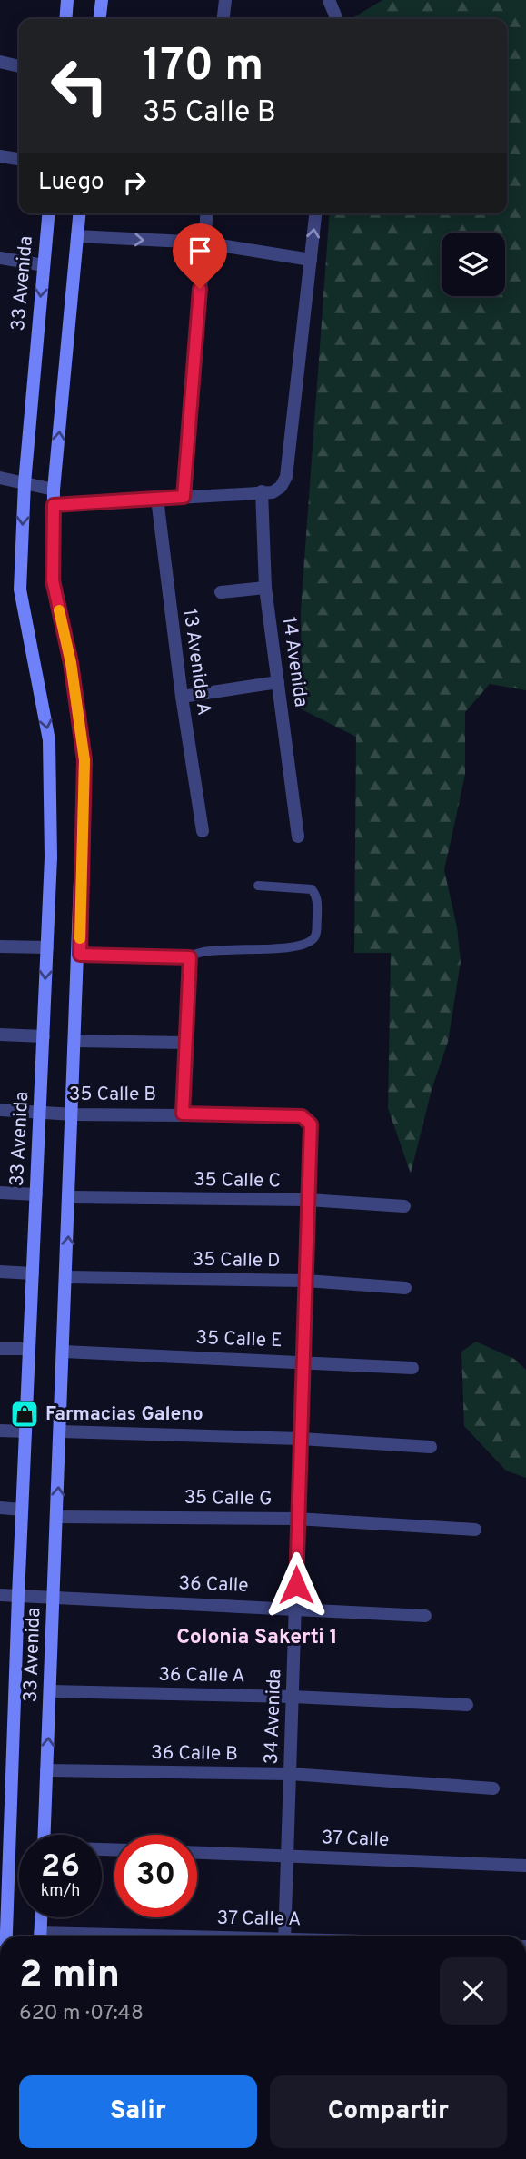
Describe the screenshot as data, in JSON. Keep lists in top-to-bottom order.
{
  "streets": {
    "street": [
      "33 Avenida",
      "13 Avenida A",
      "14 Avenida",
      "35 Calle B",
      "35 Calle C",
      "35 Calle D",
      "35 Calle E",
      "35 Calle G",
      "36 Calle",
      "36 Calle A",
      "34 Avenida",
      "36 Calle B",
      "37 Calle"
    ]
  },
  "crossings": [
    ["33 Avenida", "35 Calle B"],
    ["33 Avenida", "35 Calle C"],
    ["33 Avenida", "35 Calle D"],
    ["33 Avenida", "35 Calle E"],
    ["33 Avenida", "35 Calle G"],
    ["33 Avenida", "36 Calle"],
    ["33 Avenida", "36 Calle A"],
    ["33 Avenida", "36 Calle B"],
    ["35 Calle B", "34 Avenida"],
    ["35 Calle C", "34 Avenida"],
    ["35 Calle D", "34 Avenida"],
    ["35 Calle E", "34 Avenida"],
    ["35 Calle G", "34 Avenida"],
    ["36 Calle", "34 Avenida"],
    ["36 Calle A", "34 Avenida"],
    ["34 Avenida", "36 Calle B"],
    ["34 Avenida", "37 Calle"]
  ],
  "districts": ["Colonia Sakerti 1"],
  "places": {
    "shop": ["Farmacias Galeno"]
  },
  "page": {
    "turn": ["170 m", "35 Calle B"],
    "then": "Luego",
    "speed": "26 km/h",
    "limit": "30",
    "heading": ["2 min", "620 m · 07:48"],
    "buttons": ["Salir", "Compartir"]
  }
}
